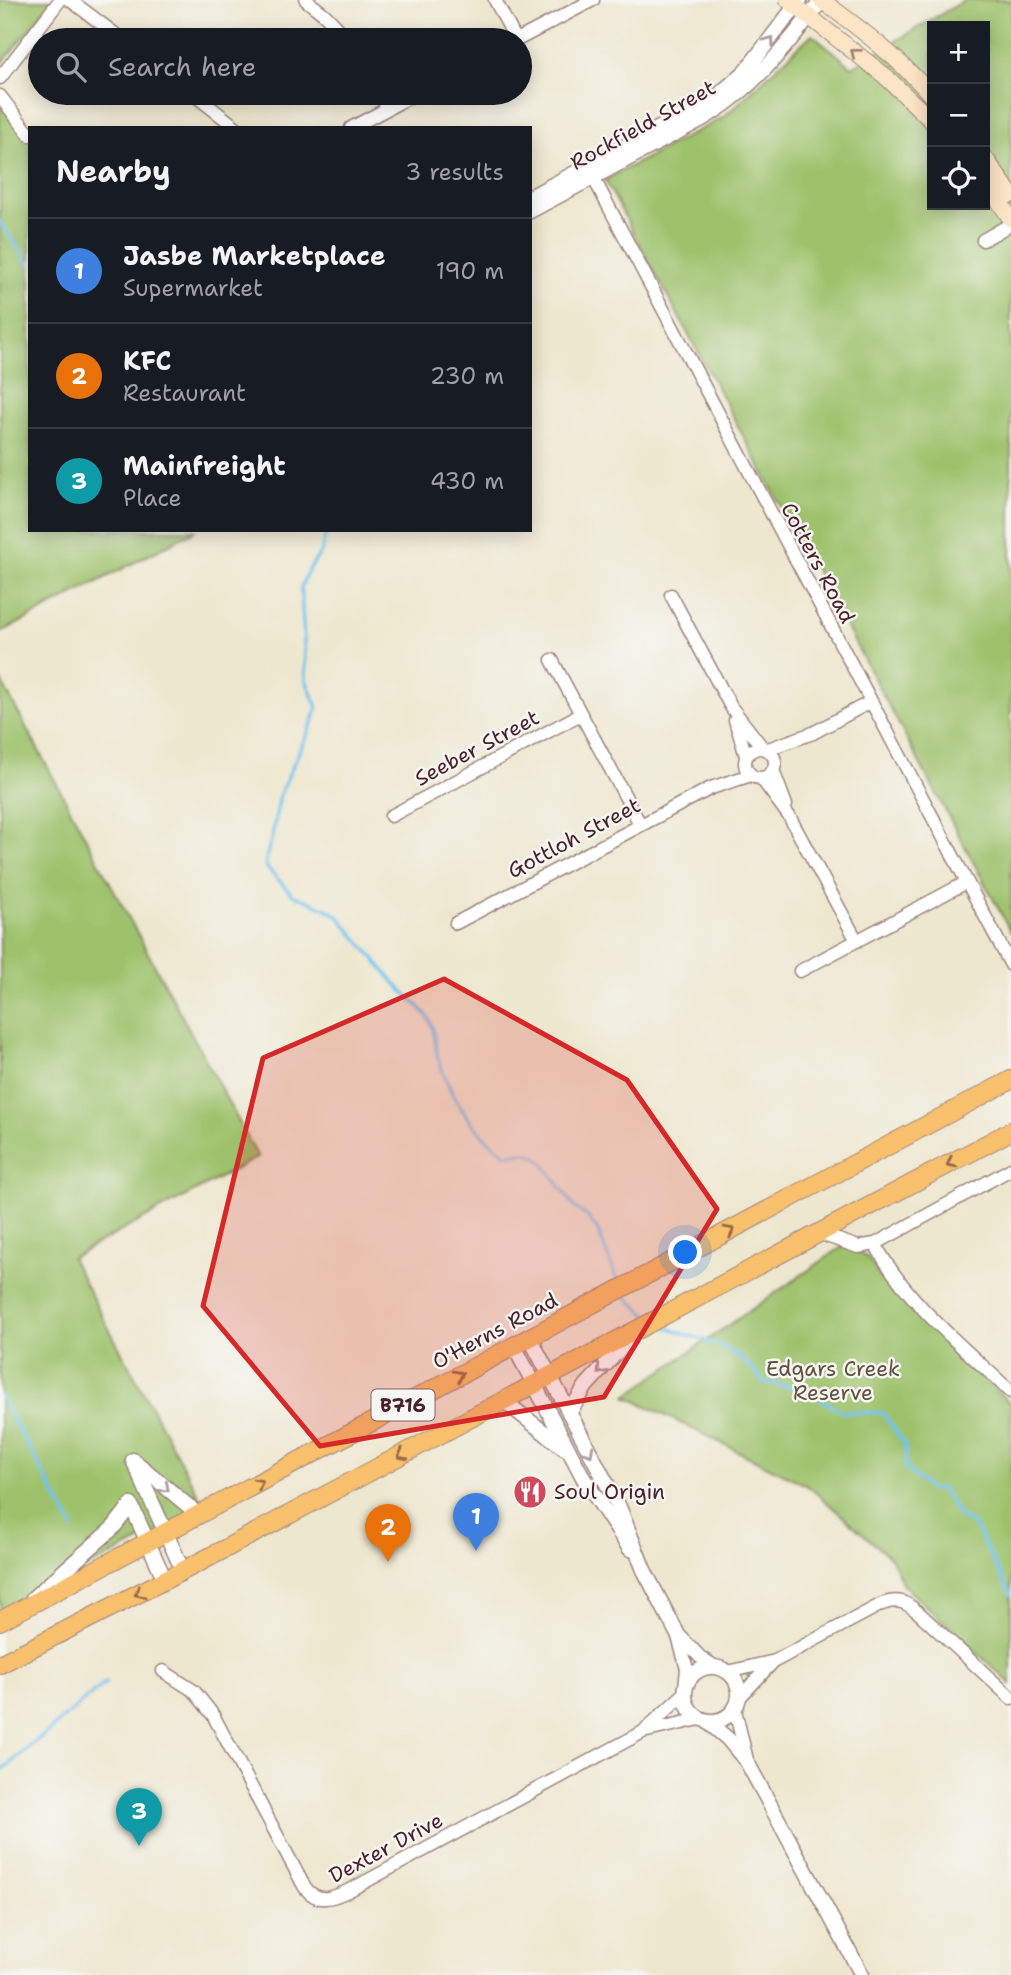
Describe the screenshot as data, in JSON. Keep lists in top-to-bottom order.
{
  "streets": {
    "main road": ["O'Herns Road", "B716"],
    "street": [
      "Rockfield Street",
      "Cotters Road",
      "Seeber Street",
      "Gottloh Street",
      "Dexter Drive"
    ]
  },
  "crossings": [
    ["Rockfield Street", "Cotters Road"]
  ],
  "parks": ["Edgars Creek Reserve"],
  "places": {
    "restaurant": ["Soul Origin"]
  },
  "page": {
    "map_buttons": ["+", "−"],
    "search": "Search here",
    "heading": ["Nearby", "3 results"],
    "list": [
      {
        "mark": "1",
        "name": "Jasbe Marketplace",
        "note": "Supermarket",
        "value": "190 m"
      },
      {
        "mark": "2",
        "name": "KFC",
        "note": "Restaurant",
        "value": "230 m"
      },
      {
        "mark": "3",
        "name": "Mainfreight",
        "note": "Place",
        "value": "430 m"
      }
    ],
    "pins": ["1", "2", "3"]
  }
}
